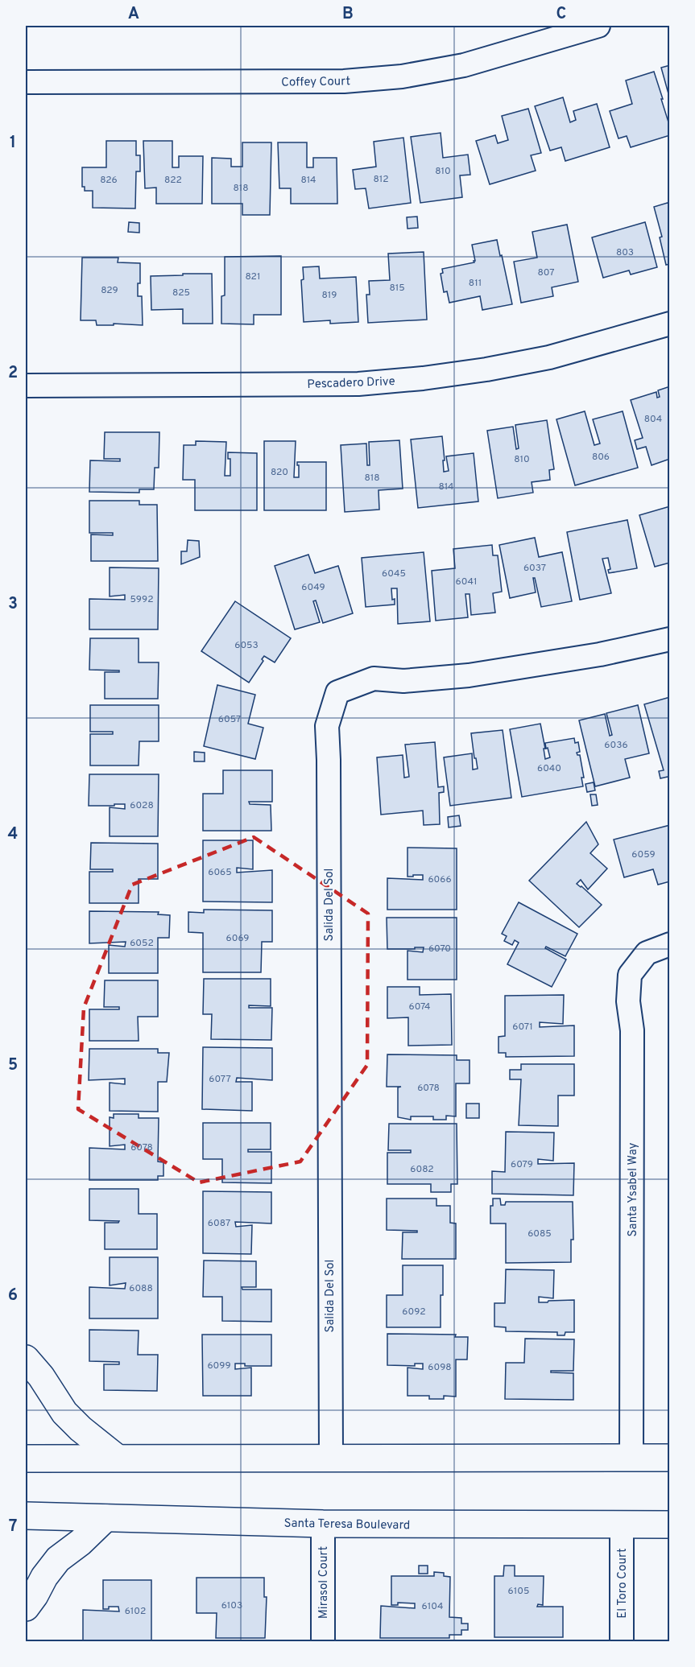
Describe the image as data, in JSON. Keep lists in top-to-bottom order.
{
  "streets": {
    "main road": ["Santa Teresa Boulevard"],
    "street": [
      "Coffey Court",
      "Pescadero Drive",
      "Salida Del Sol",
      "Santa Ysabel Way",
      "Mirasol Court",
      "El Toro Court"
    ]
  },
  "crossings": [
    ["Santa Teresa Boulevard", "Mirasol Court"],
    ["Santa Teresa Boulevard", "El Toro Court"]
  ],
  "house_numbers": [
    "810",
    "812",
    "826",
    "822",
    "814",
    "818",
    "803",
    "807",
    "821",
    "811",
    "815",
    "829",
    "825",
    "819",
    "804",
    "806",
    "810",
    "820",
    "818",
    "814",
    "6037",
    "6045",
    "6041",
    "6049",
    "5992",
    "6053",
    "6057",
    "6036",
    "6040",
    "6028",
    "6059",
    "6065",
    "6066",
    "6069",
    "6052",
    "6070",
    "6074",
    "6071",
    "6077",
    "6078",
    "6078",
    "6079",
    "6082",
    "6087",
    "6085",
    "6088",
    "6092",
    "6099",
    "6098",
    "6105",
    "6103",
    "6104",
    "6102"
  ],
  "grid": {
    "columns": ["A", "B", "C"],
    "rows": [
      "1",
      "2",
      "3",
      "4",
      "5",
      "6",
      "7"
    ]
  }
}
